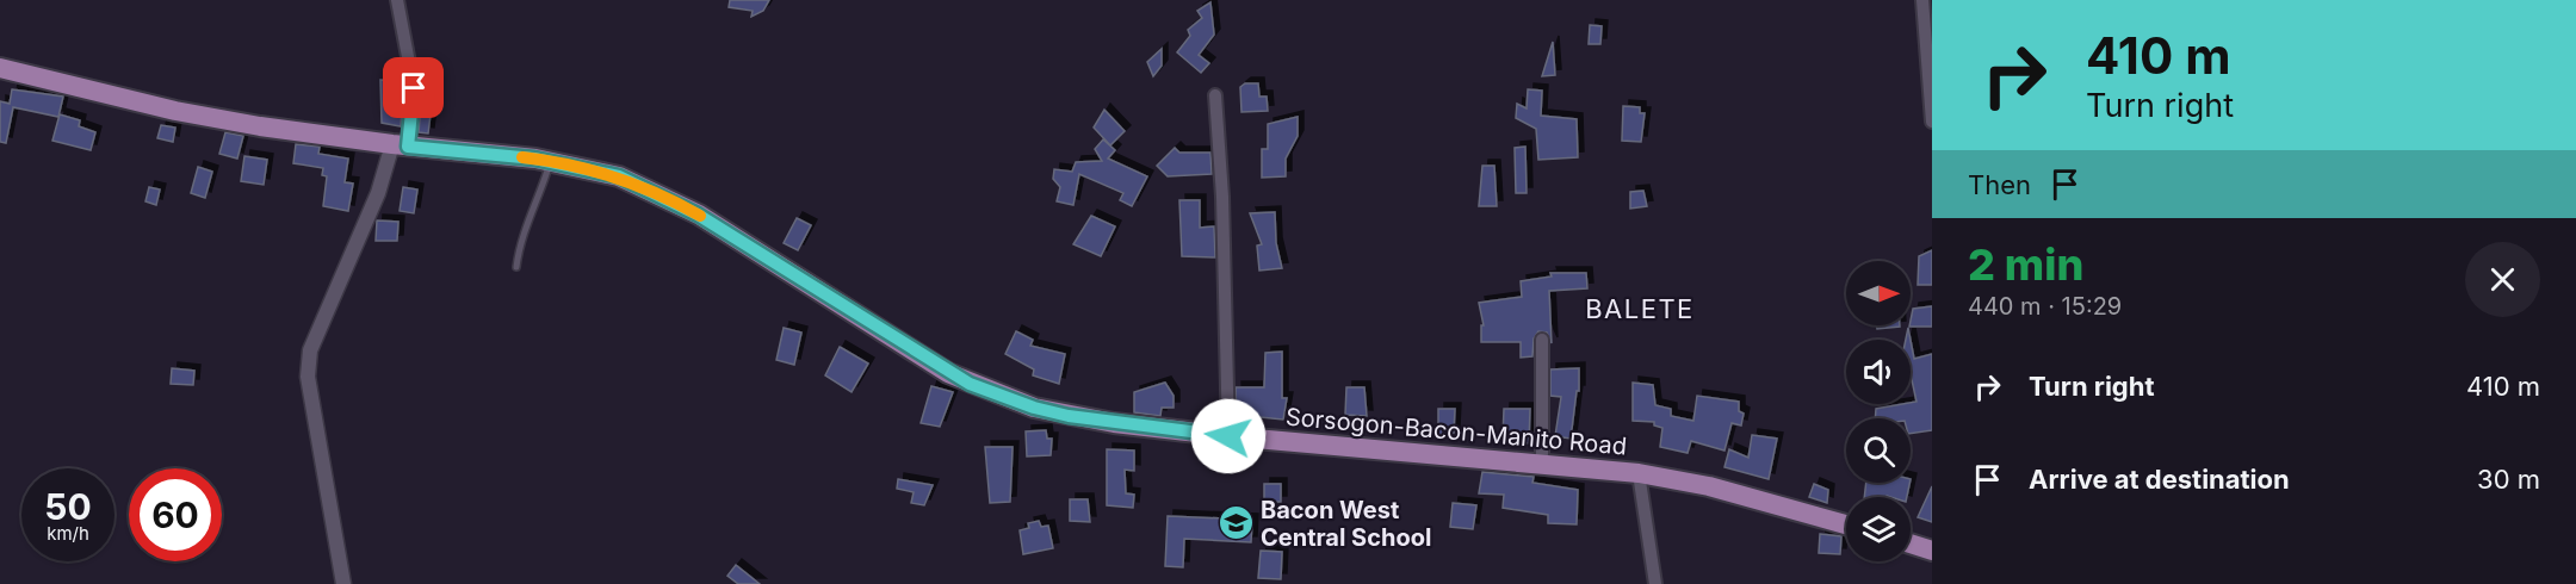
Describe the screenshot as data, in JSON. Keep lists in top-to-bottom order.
{
  "streets": {
    "main road": ["Sorsogon-Bacon-Manito Road"]
  },
  "districts": ["BALETE"],
  "places": {
    "school or university": ["Bacon West Central School"]
  },
  "north": "right",
  "page": {
    "turn": ["410 m", "Turn right"],
    "then": "Then",
    "heading": ["2 min", "440 m · 15:29"],
    "list": [
      {
        "name": "Turn right",
        "value": "410 m"
      },
      {
        "name": "Arrive at destination",
        "value": "30 m"
      }
    ],
    "speed": "50 km/h",
    "limit": "60"
  }
}
